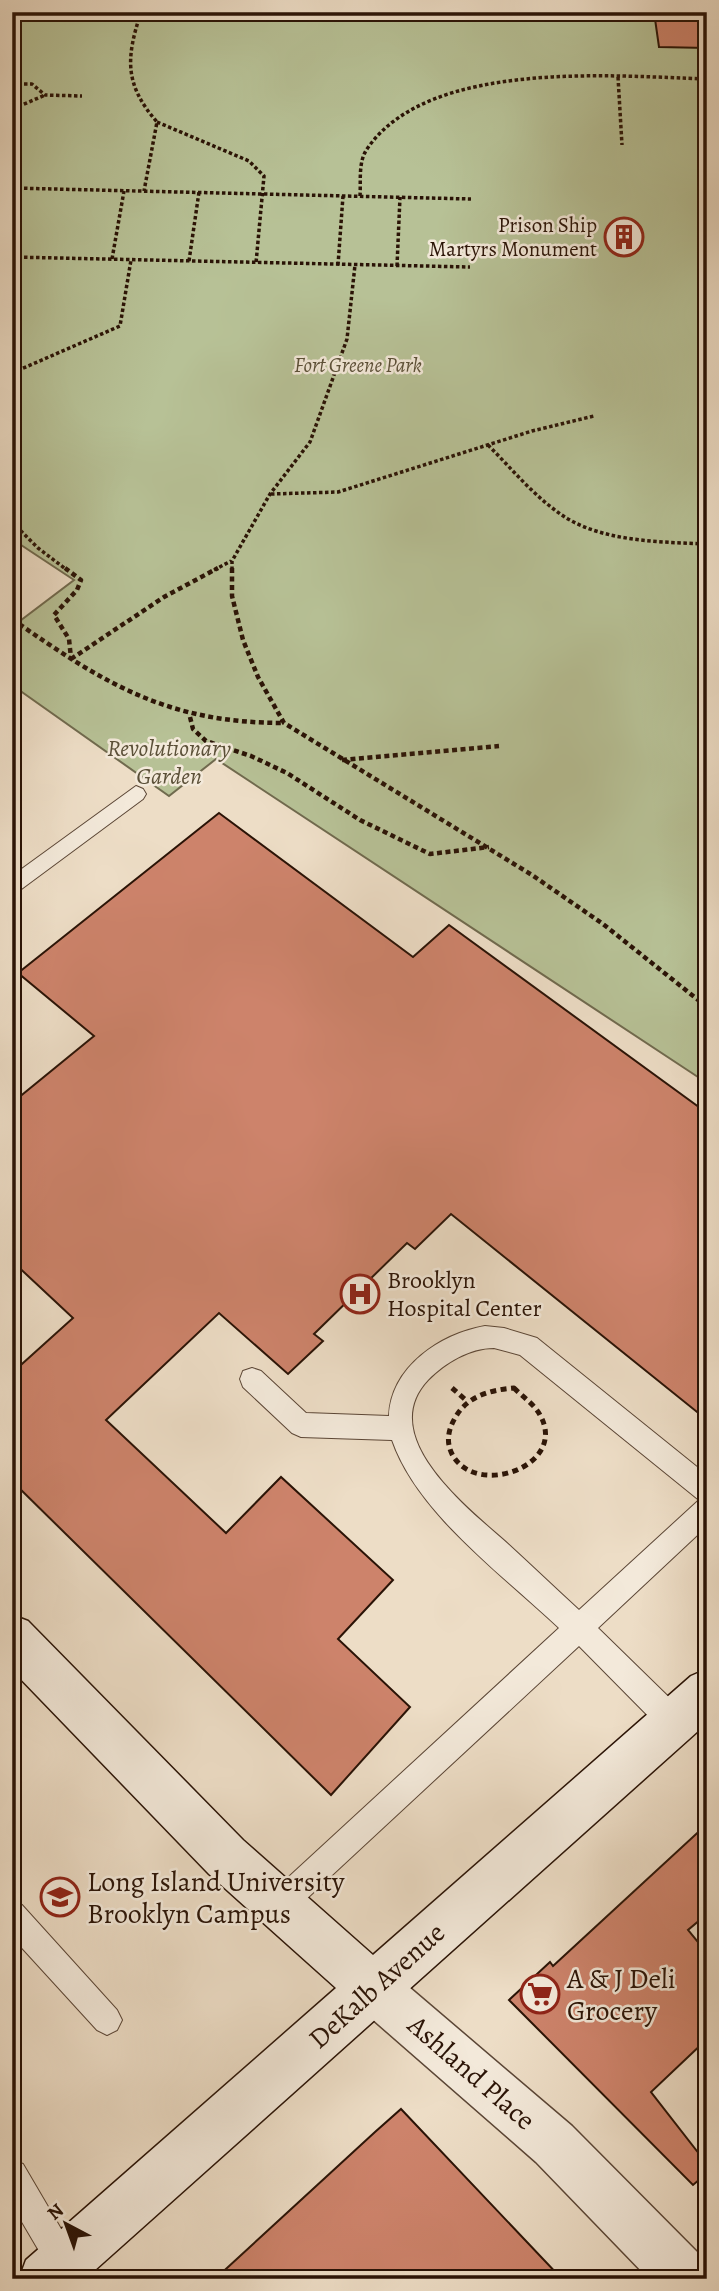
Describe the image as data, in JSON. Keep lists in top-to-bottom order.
{
  "streets": {
    "street": ["DeKalb Avenue", "Ashland Place"]
  },
  "crossings": [
    ["DeKalb Avenue", "Ashland Place"]
  ],
  "parks": ["Fort Greene Park", "Revolutionary Garden"],
  "places": {
    "building": ["Prison Ship Martyrs Monument"],
    "hospital": ["Brooklyn Hospital Center"],
    "school or university": ["Long Island University Brooklyn Campus"],
    "supermarket": ["A & J Deli Grocery"]
  },
  "north": "top left"
}
